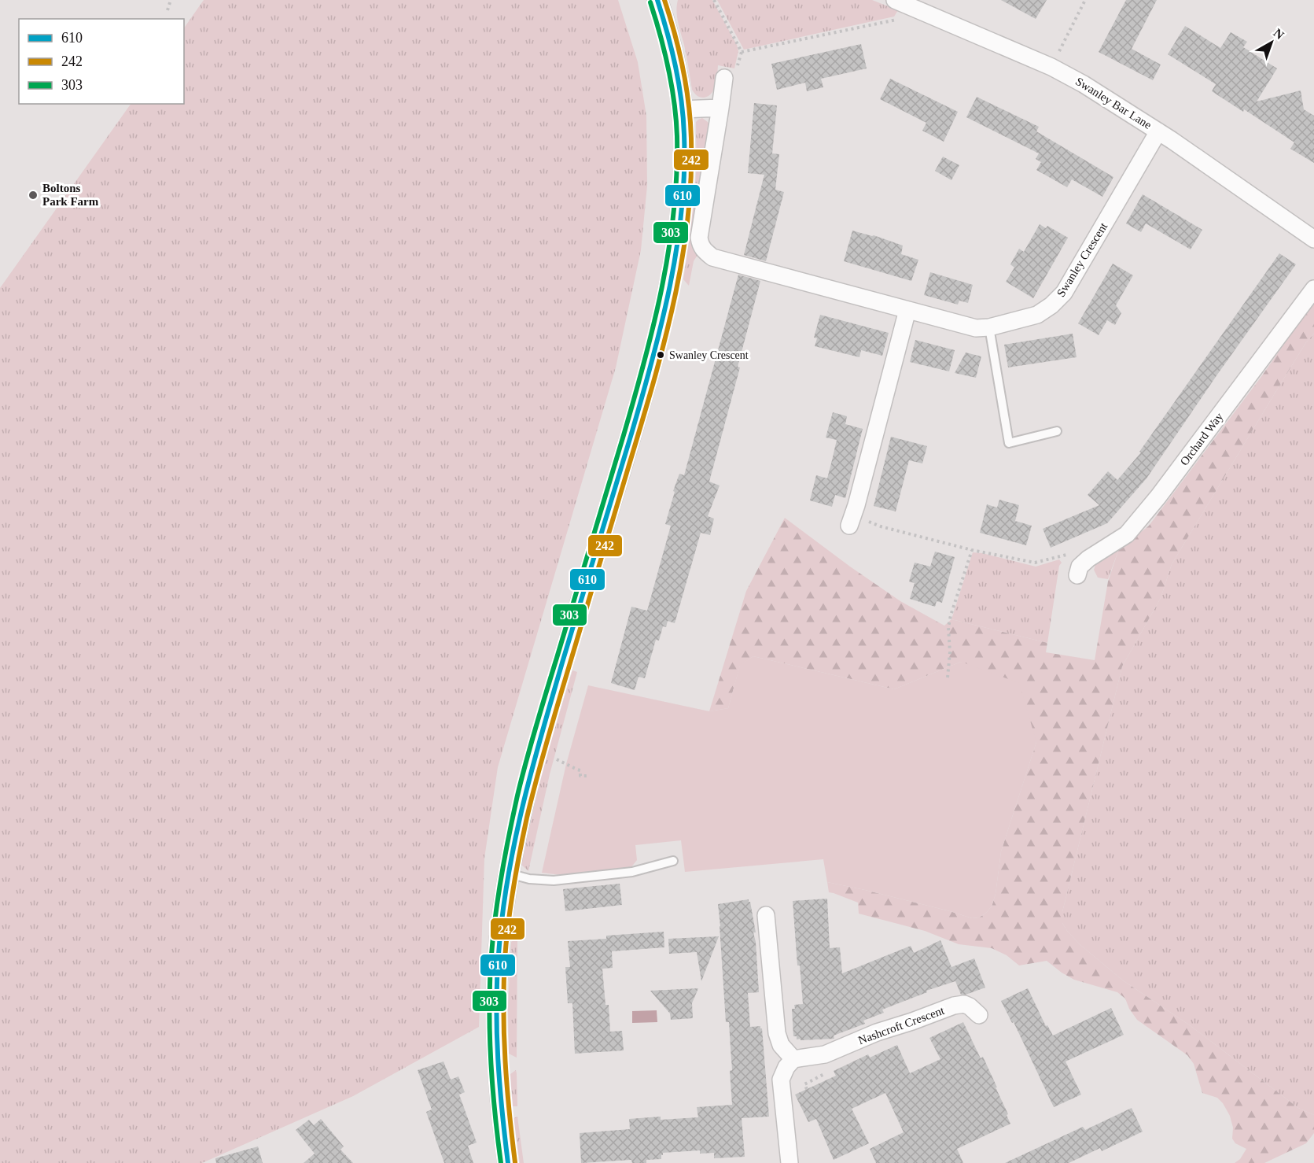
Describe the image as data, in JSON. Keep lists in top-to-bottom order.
{
  "streets": {
    "street": [
      "Swanley Bar Lane",
      "Swanley Crescent",
      "Orchard Way",
      "Nashcroft Crescent"
    ]
  },
  "crossings": [
    ["Swanley Bar Lane", "Swanley Crescent"]
  ],
  "places": ["Boltons Park Farm", "Swanley Crescent"],
  "lines": ["transit line 610", "transit line 242", "transit line 303"],
  "legend": ["610", "242", "303"],
  "north": "top right"
}
